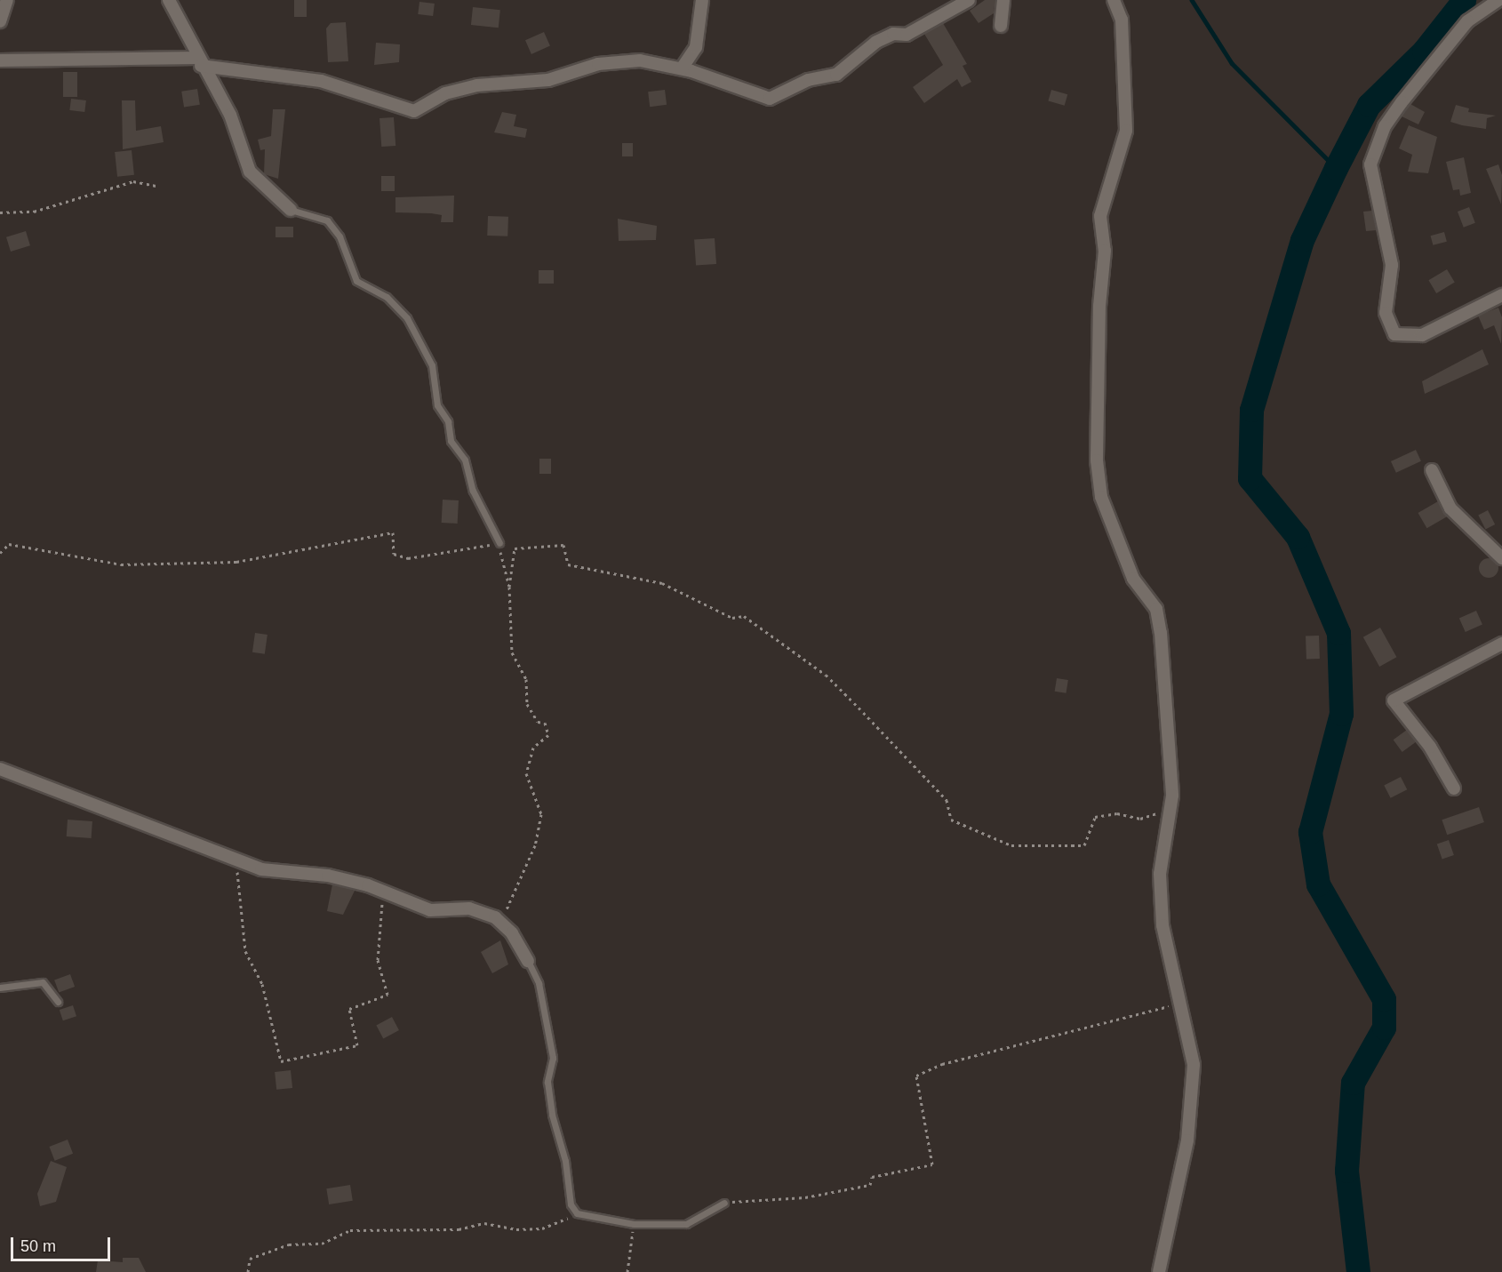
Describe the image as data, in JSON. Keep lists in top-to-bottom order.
{
  "scale_bar": "50 m"
}
